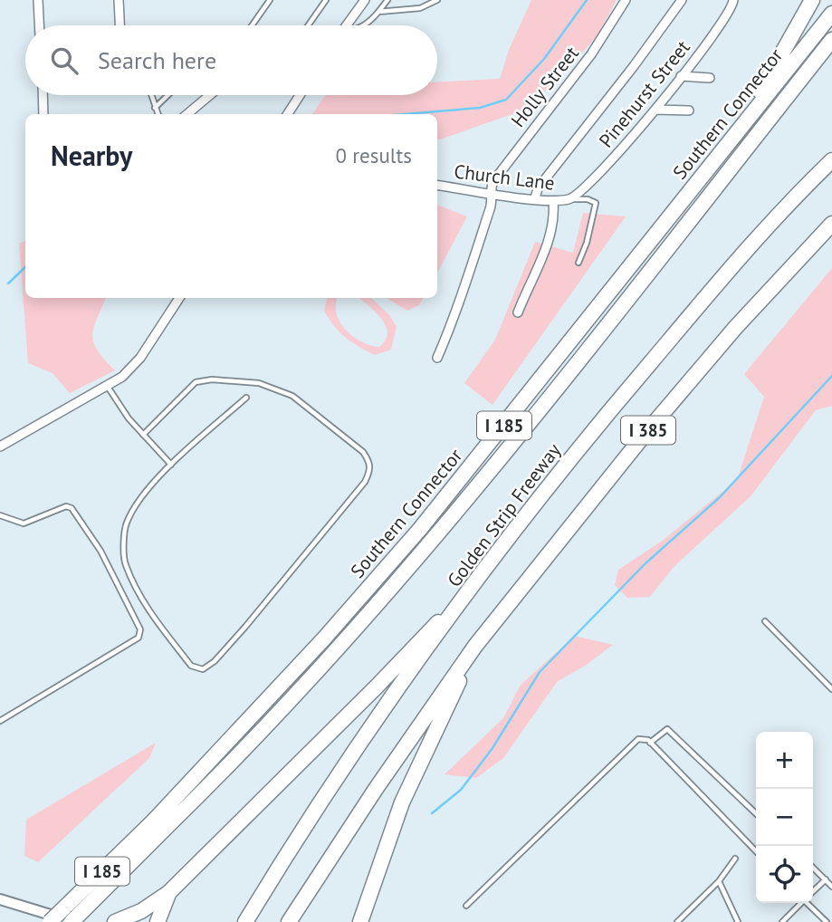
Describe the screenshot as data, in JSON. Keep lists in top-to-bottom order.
{
  "streets": {
    "highway": [
      "Southern Connector",
      "I 185",
      "I 385",
      "Golden Strip Freeway"
    ],
    "street": ["Holly Street", "Pinehurst Street", "Church Lane"]
  },
  "crossings": [
    ["Holly Street", "Church Lane"],
    ["Pinehurst Street", "Church Lane"]
  ],
  "page": {
    "search": "Search here",
    "heading": ["Nearby", "0 results"],
    "map_buttons": ["+", "−"]
  }
}
